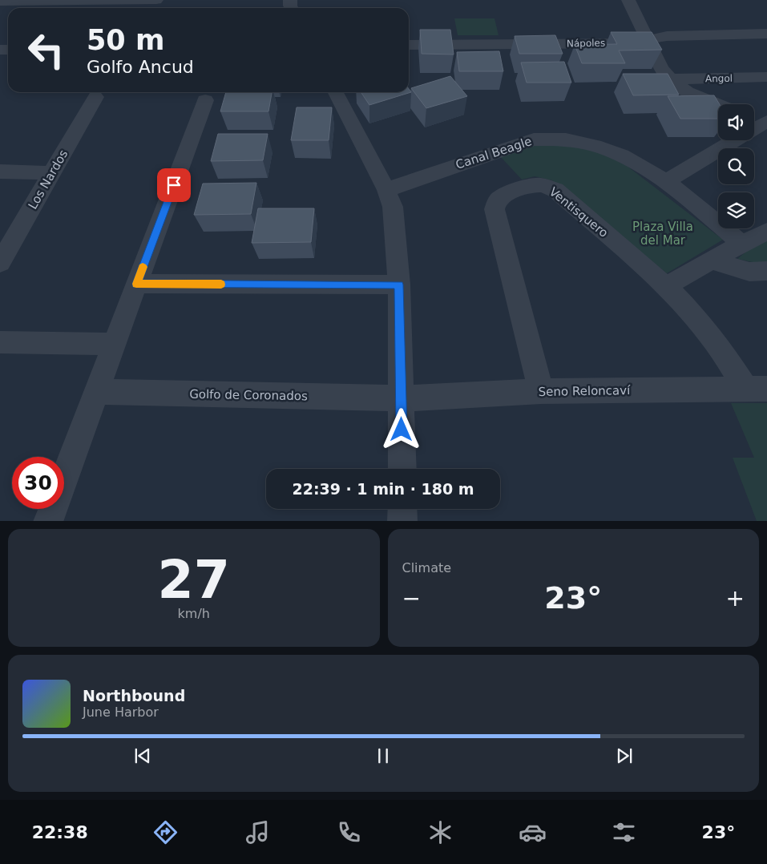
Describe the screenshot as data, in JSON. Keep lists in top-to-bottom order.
{
  "streets": {
    "street": [
      "Nápoles",
      "Angol",
      "Canal Beagle",
      "Los Nardos",
      "Ventisquero",
      "Seno Reloncaví",
      "Golfo de Coronados"
    ]
  },
  "crossings": [
    ["Ventisquero", "Seno Reloncaví"],
    ["Seno Reloncaví", "Golfo de Coronados"]
  ],
  "parks": ["Plaza Villa del Mar"],
  "page": {
    "turn": ["50 m", "Golfo Ancud"],
    "limit": "30",
    "trip": "22:39 · 1 min · 180 m",
    "tile": [
      ["27", "km/h"],
      "Climate"
    ],
    "heat": ["−", "23°", "+"],
    "song": ["Northbound", "June Harbor"],
    "tabs": ["22:38", "23°"]
  }
}
